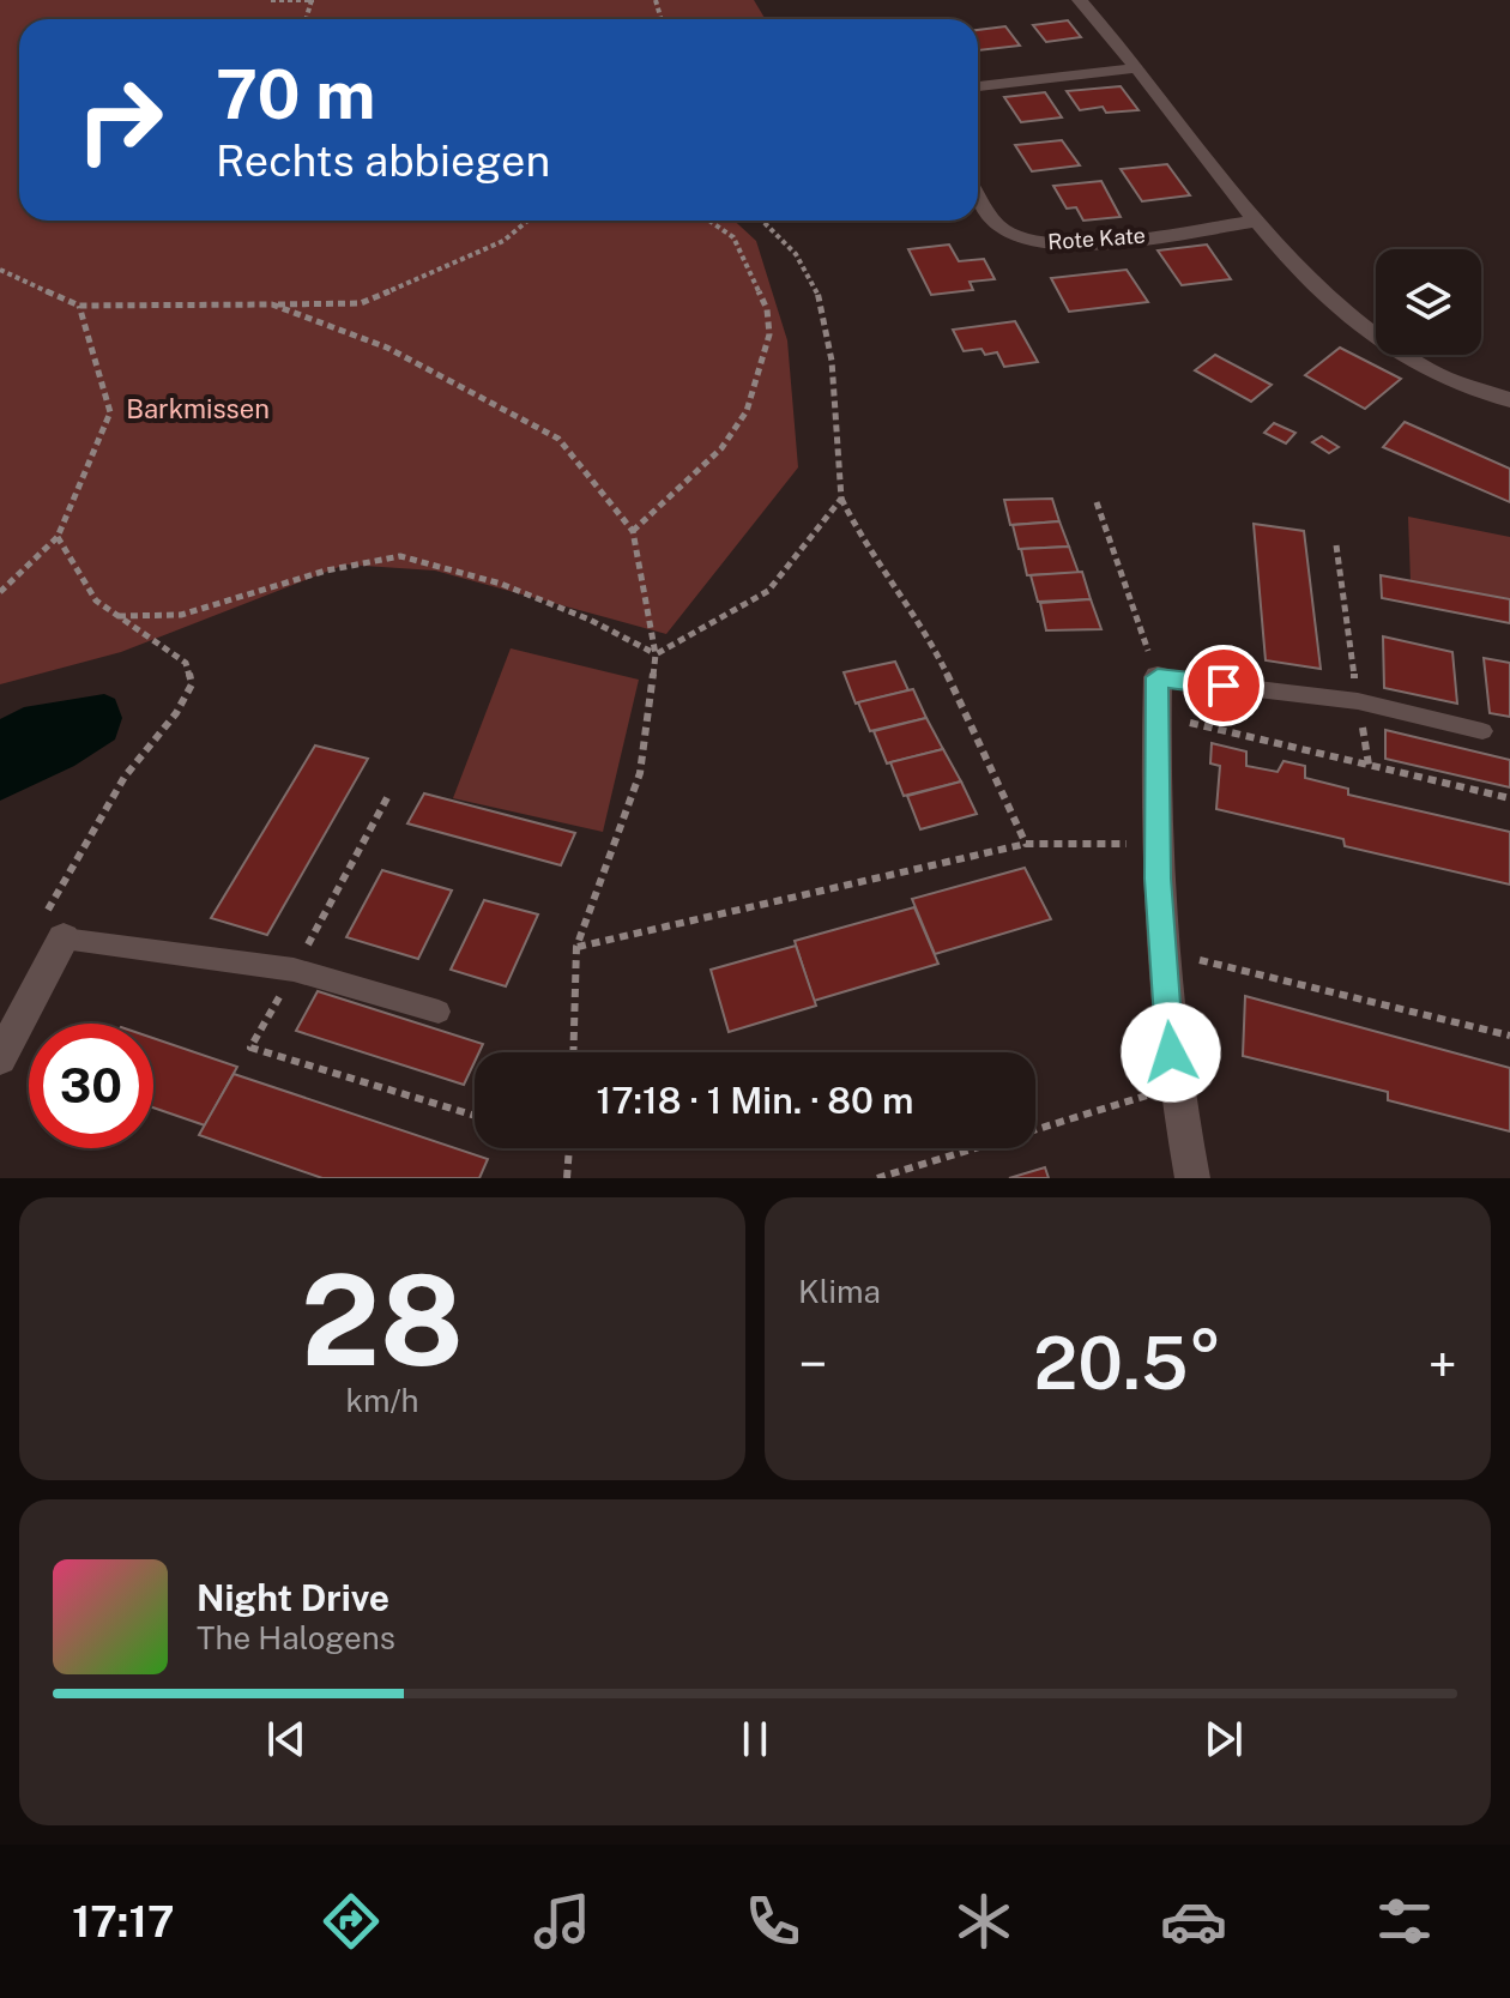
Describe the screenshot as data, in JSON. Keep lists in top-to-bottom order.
{
  "streets": {
    "street": ["Rote Kate"]
  },
  "parks": ["Barkmissen"],
  "page": {
    "turn": ["70 m", "Rechts abbiegen"],
    "limit": "30",
    "trip": "17:18 · 1 Min. · 80 m",
    "tile": [
      ["28", "km/h"],
      "Klima"
    ],
    "heat": ["−", "20.5°", "+"],
    "song": ["Night Drive", "The Halogens"],
    "tabs": "17:17"
  }
}
